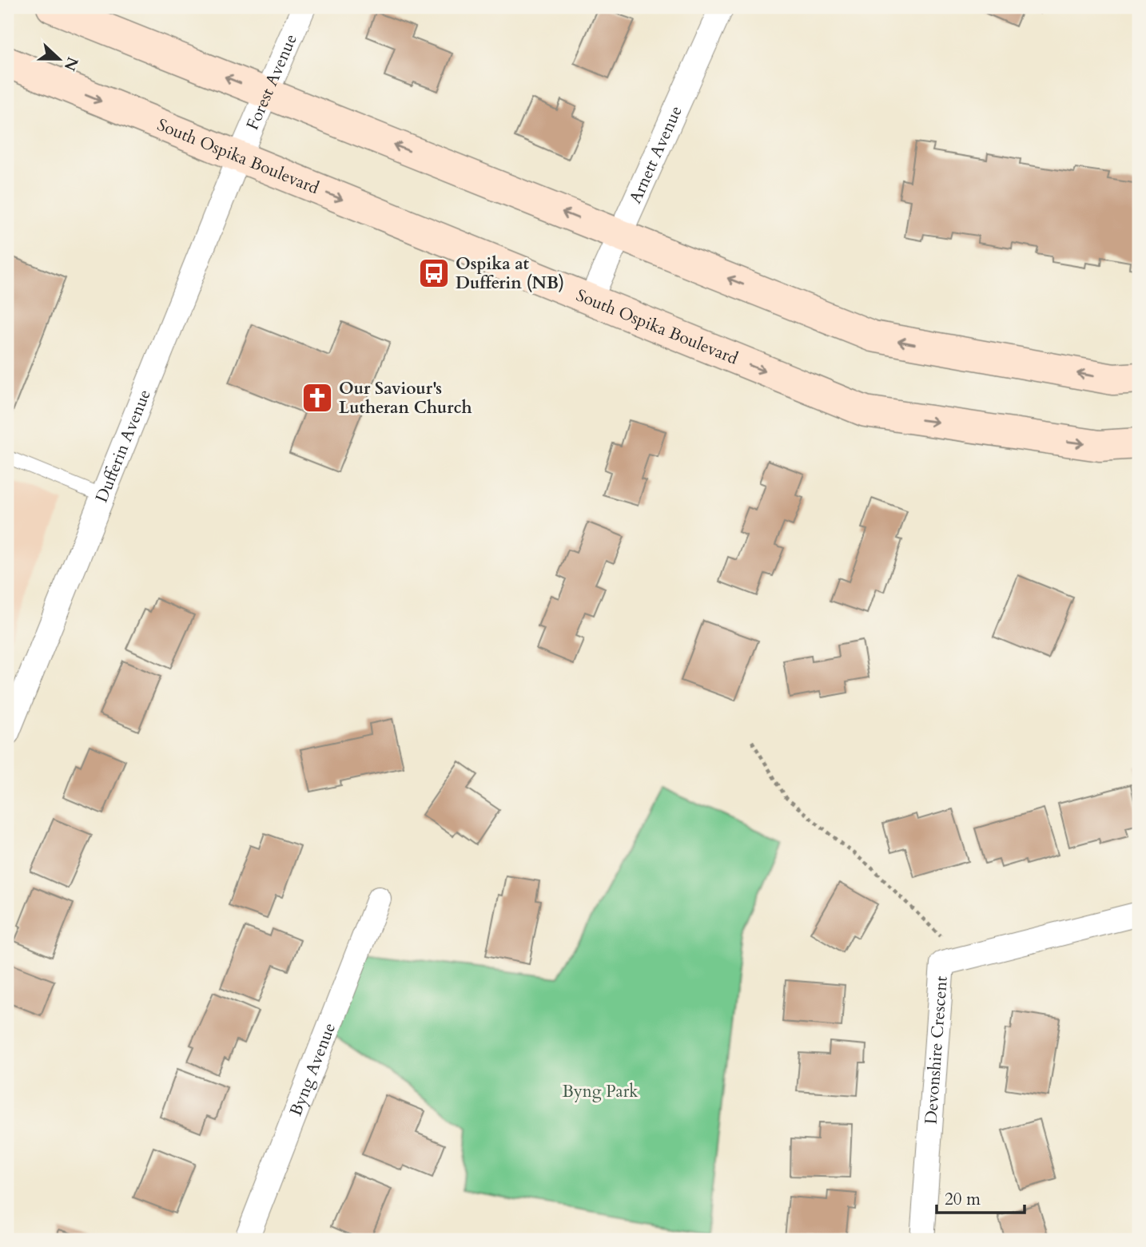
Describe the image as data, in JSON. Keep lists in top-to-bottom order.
{
  "streets": {
    "main road": ["South Ospika Boulevard"],
    "street": [
      "Forest Avenue",
      "Arnett Avenue",
      "Dufferin Avenue",
      "Devonshire Crescent",
      "Byng Avenue"
    ]
  },
  "crossings": [
    ["Forest Avenue", "South Ospika Boulevard"],
    ["Forest Avenue", "Dufferin Avenue"],
    ["Arnett Avenue", "South Ospika Boulevard"],
    ["South Ospika Boulevard", "Dufferin Avenue"]
  ],
  "parks": ["Byng Park"],
  "places": {
    "bus stop": ["Ospika at Dufferin (NB)"],
    "church": ["Our Saviour's Lutheran Church"]
  },
  "scale_bar": "20 m",
  "north": "right"
}
